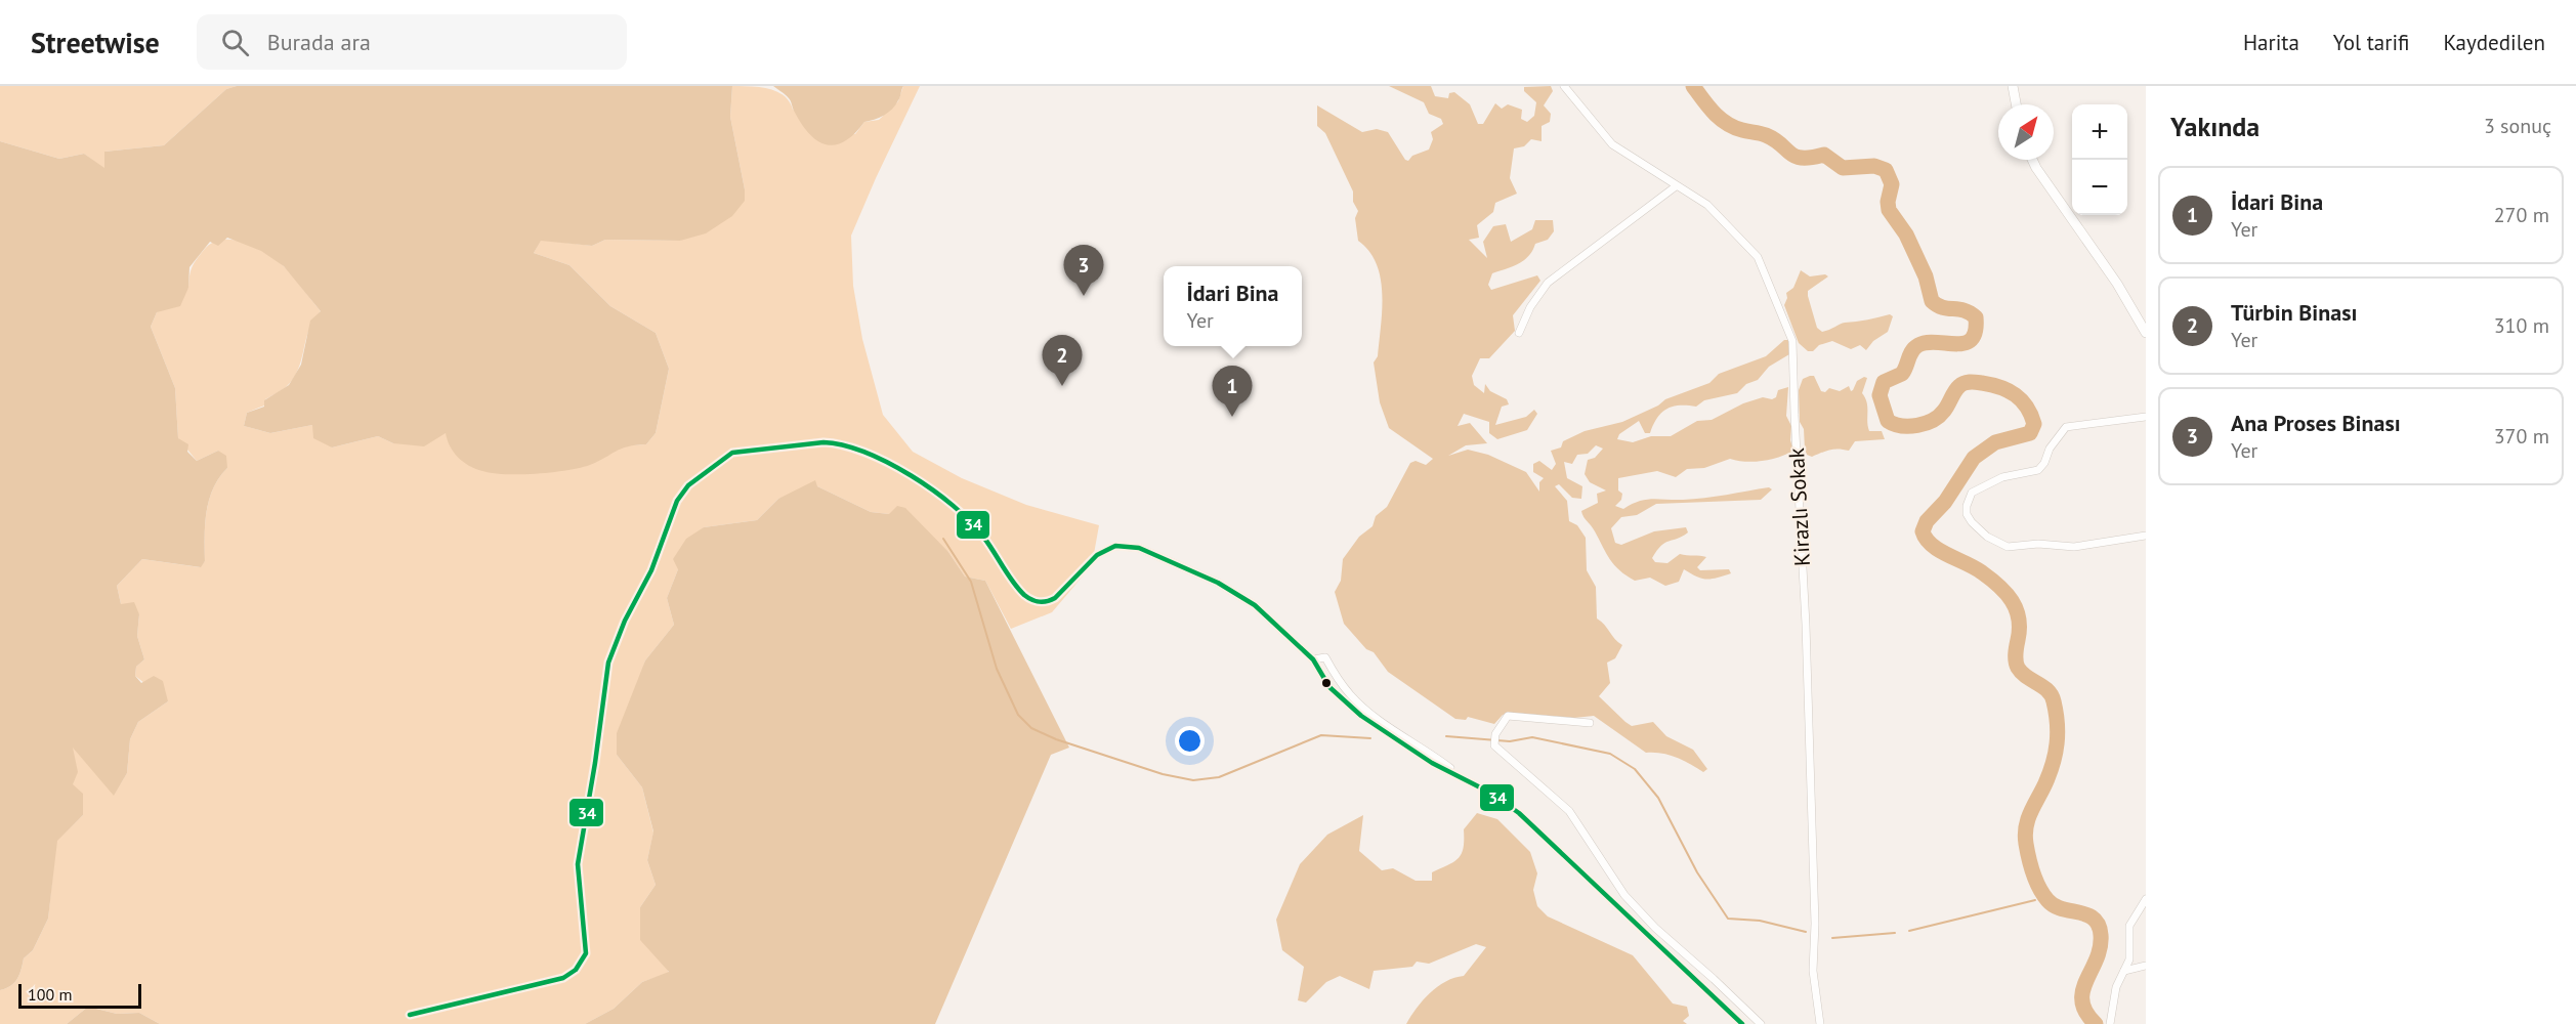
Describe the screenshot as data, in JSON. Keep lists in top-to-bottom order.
{
  "streets": {
    "street": ["Kirazlı Sokak"]
  },
  "lines": ["transit line 34"],
  "scale_bar": "100 m",
  "north": "top right",
  "page": {
    "header": "Streetwise",
    "search": "Burada ara",
    "nav": ["Harita", "Yol tarifi", "Kaydedilen"],
    "heading": ["Yakında", "3 sonuç"],
    "map_buttons": ["+", "−"],
    "list": [
      {
        "mark": "1",
        "name": "İdari Bina",
        "note": "Yer",
        "value": "270 m"
      },
      {
        "mark": "2",
        "name": "Türbin Binası",
        "note": "Yer",
        "value": "310 m"
      },
      {
        "mark": "3",
        "name": "Ana Proses Binası",
        "note": "Yer",
        "value": "370 m"
      }
    ],
    "pins": ["3", "2", "1"],
    "popup": ["İdari Bina", "Yer"],
    "scale": "100 m"
  }
}
